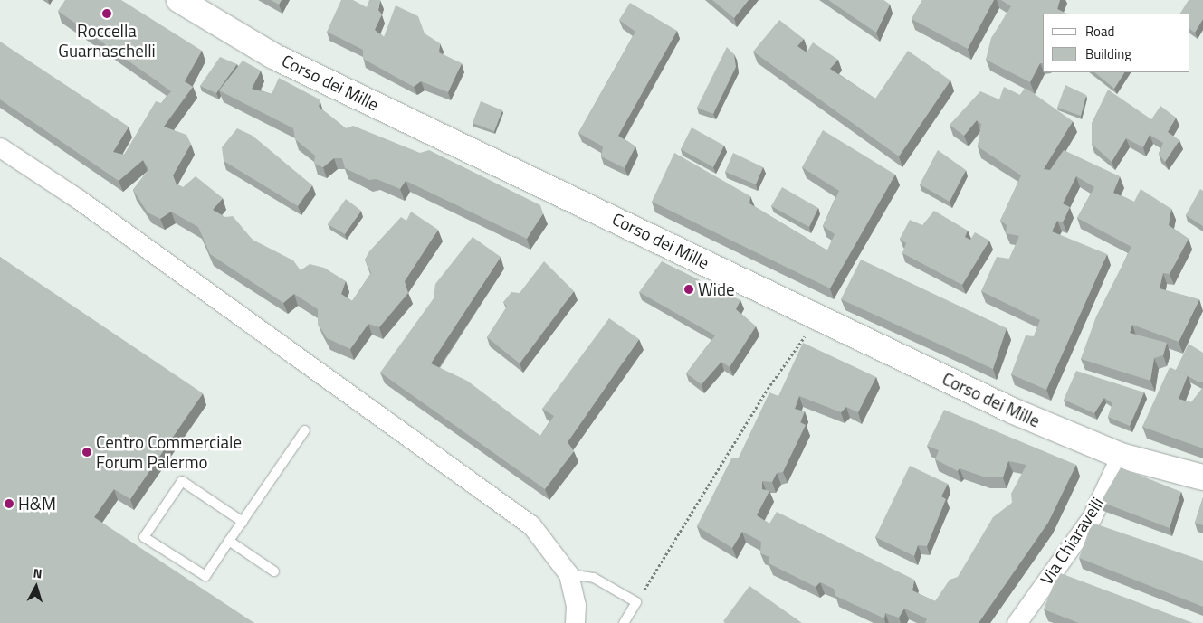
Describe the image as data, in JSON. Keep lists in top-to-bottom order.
{
  "streets": {
    "street": ["Corso dei Mille", "Via Chiaravelli"]
  },
  "crossings": [
    ["Corso dei Mille", "Via Chiaravelli"]
  ],
  "places": [
    "Roccella Guarnaschelli",
    "Wide",
    "Centro Commerciale Forum Palermo",
    "H&M"
  ],
  "legend": ["Road", "Building"],
  "north": "top"
}
